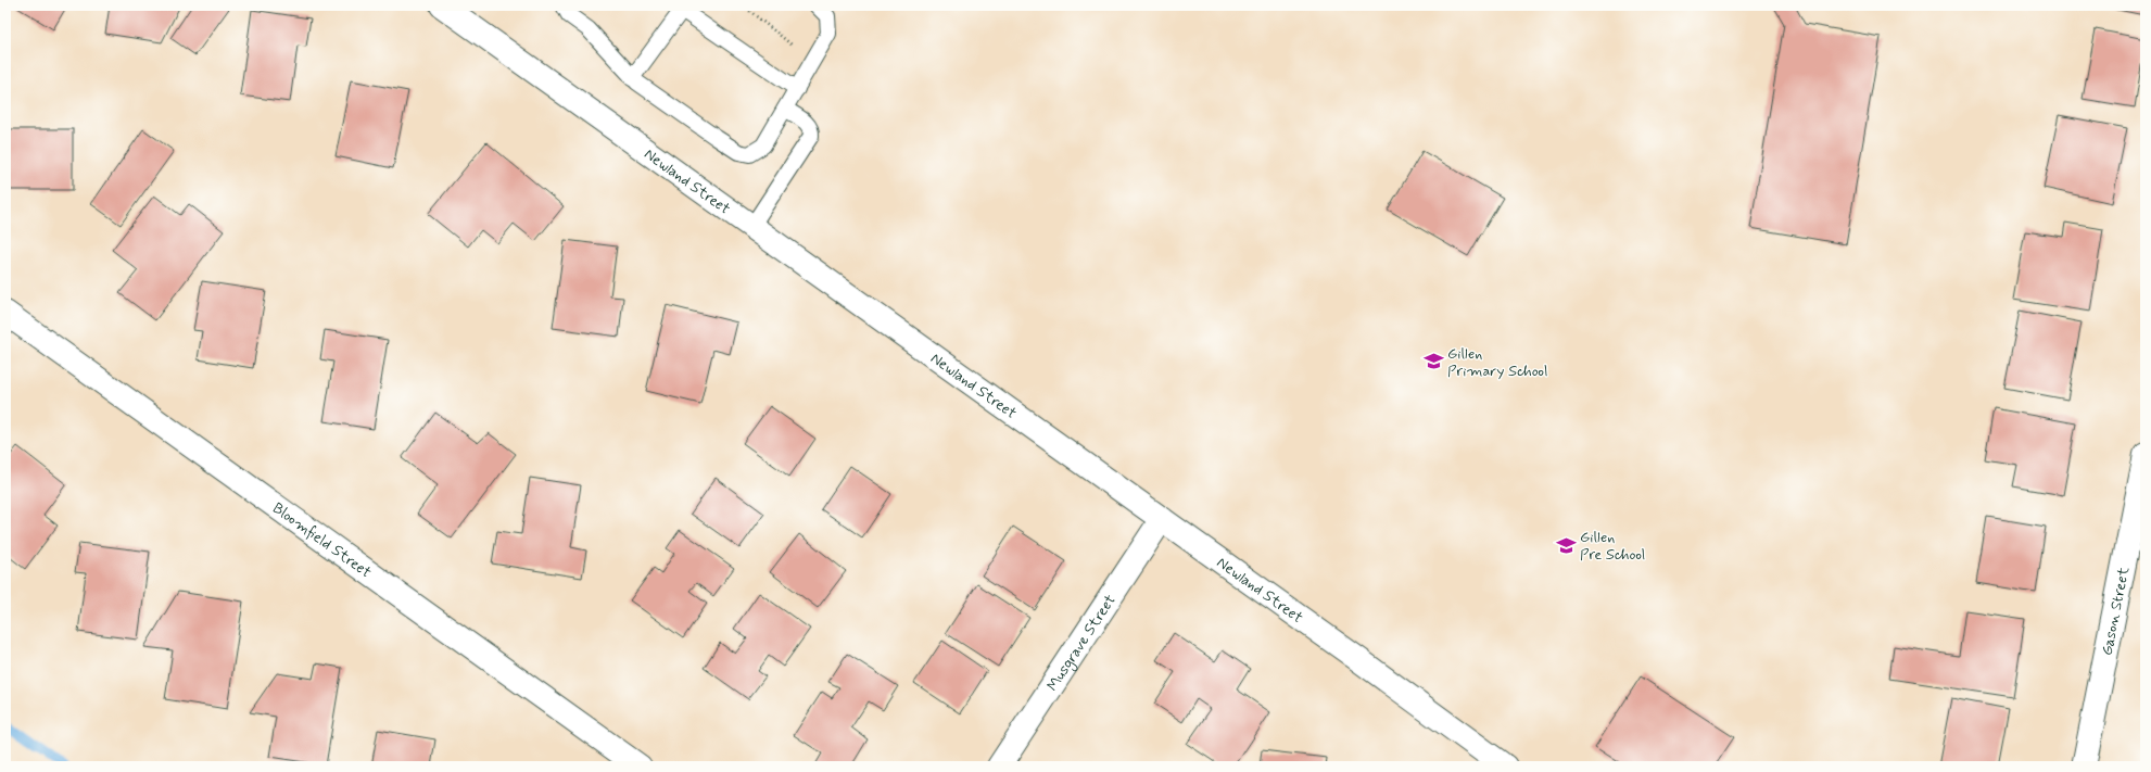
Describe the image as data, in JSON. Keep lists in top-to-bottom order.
{
  "streets": {
    "street": [
      "Newland Street",
      "Bloomfield Street",
      "Gason Street",
      "Musgrave Street"
    ]
  },
  "crossings": [
    ["Newland Street", "Musgrave Street"]
  ],
  "places": {
    "school or university": ["Gillen Primary School", "Gillen Pre School"]
  }
}
